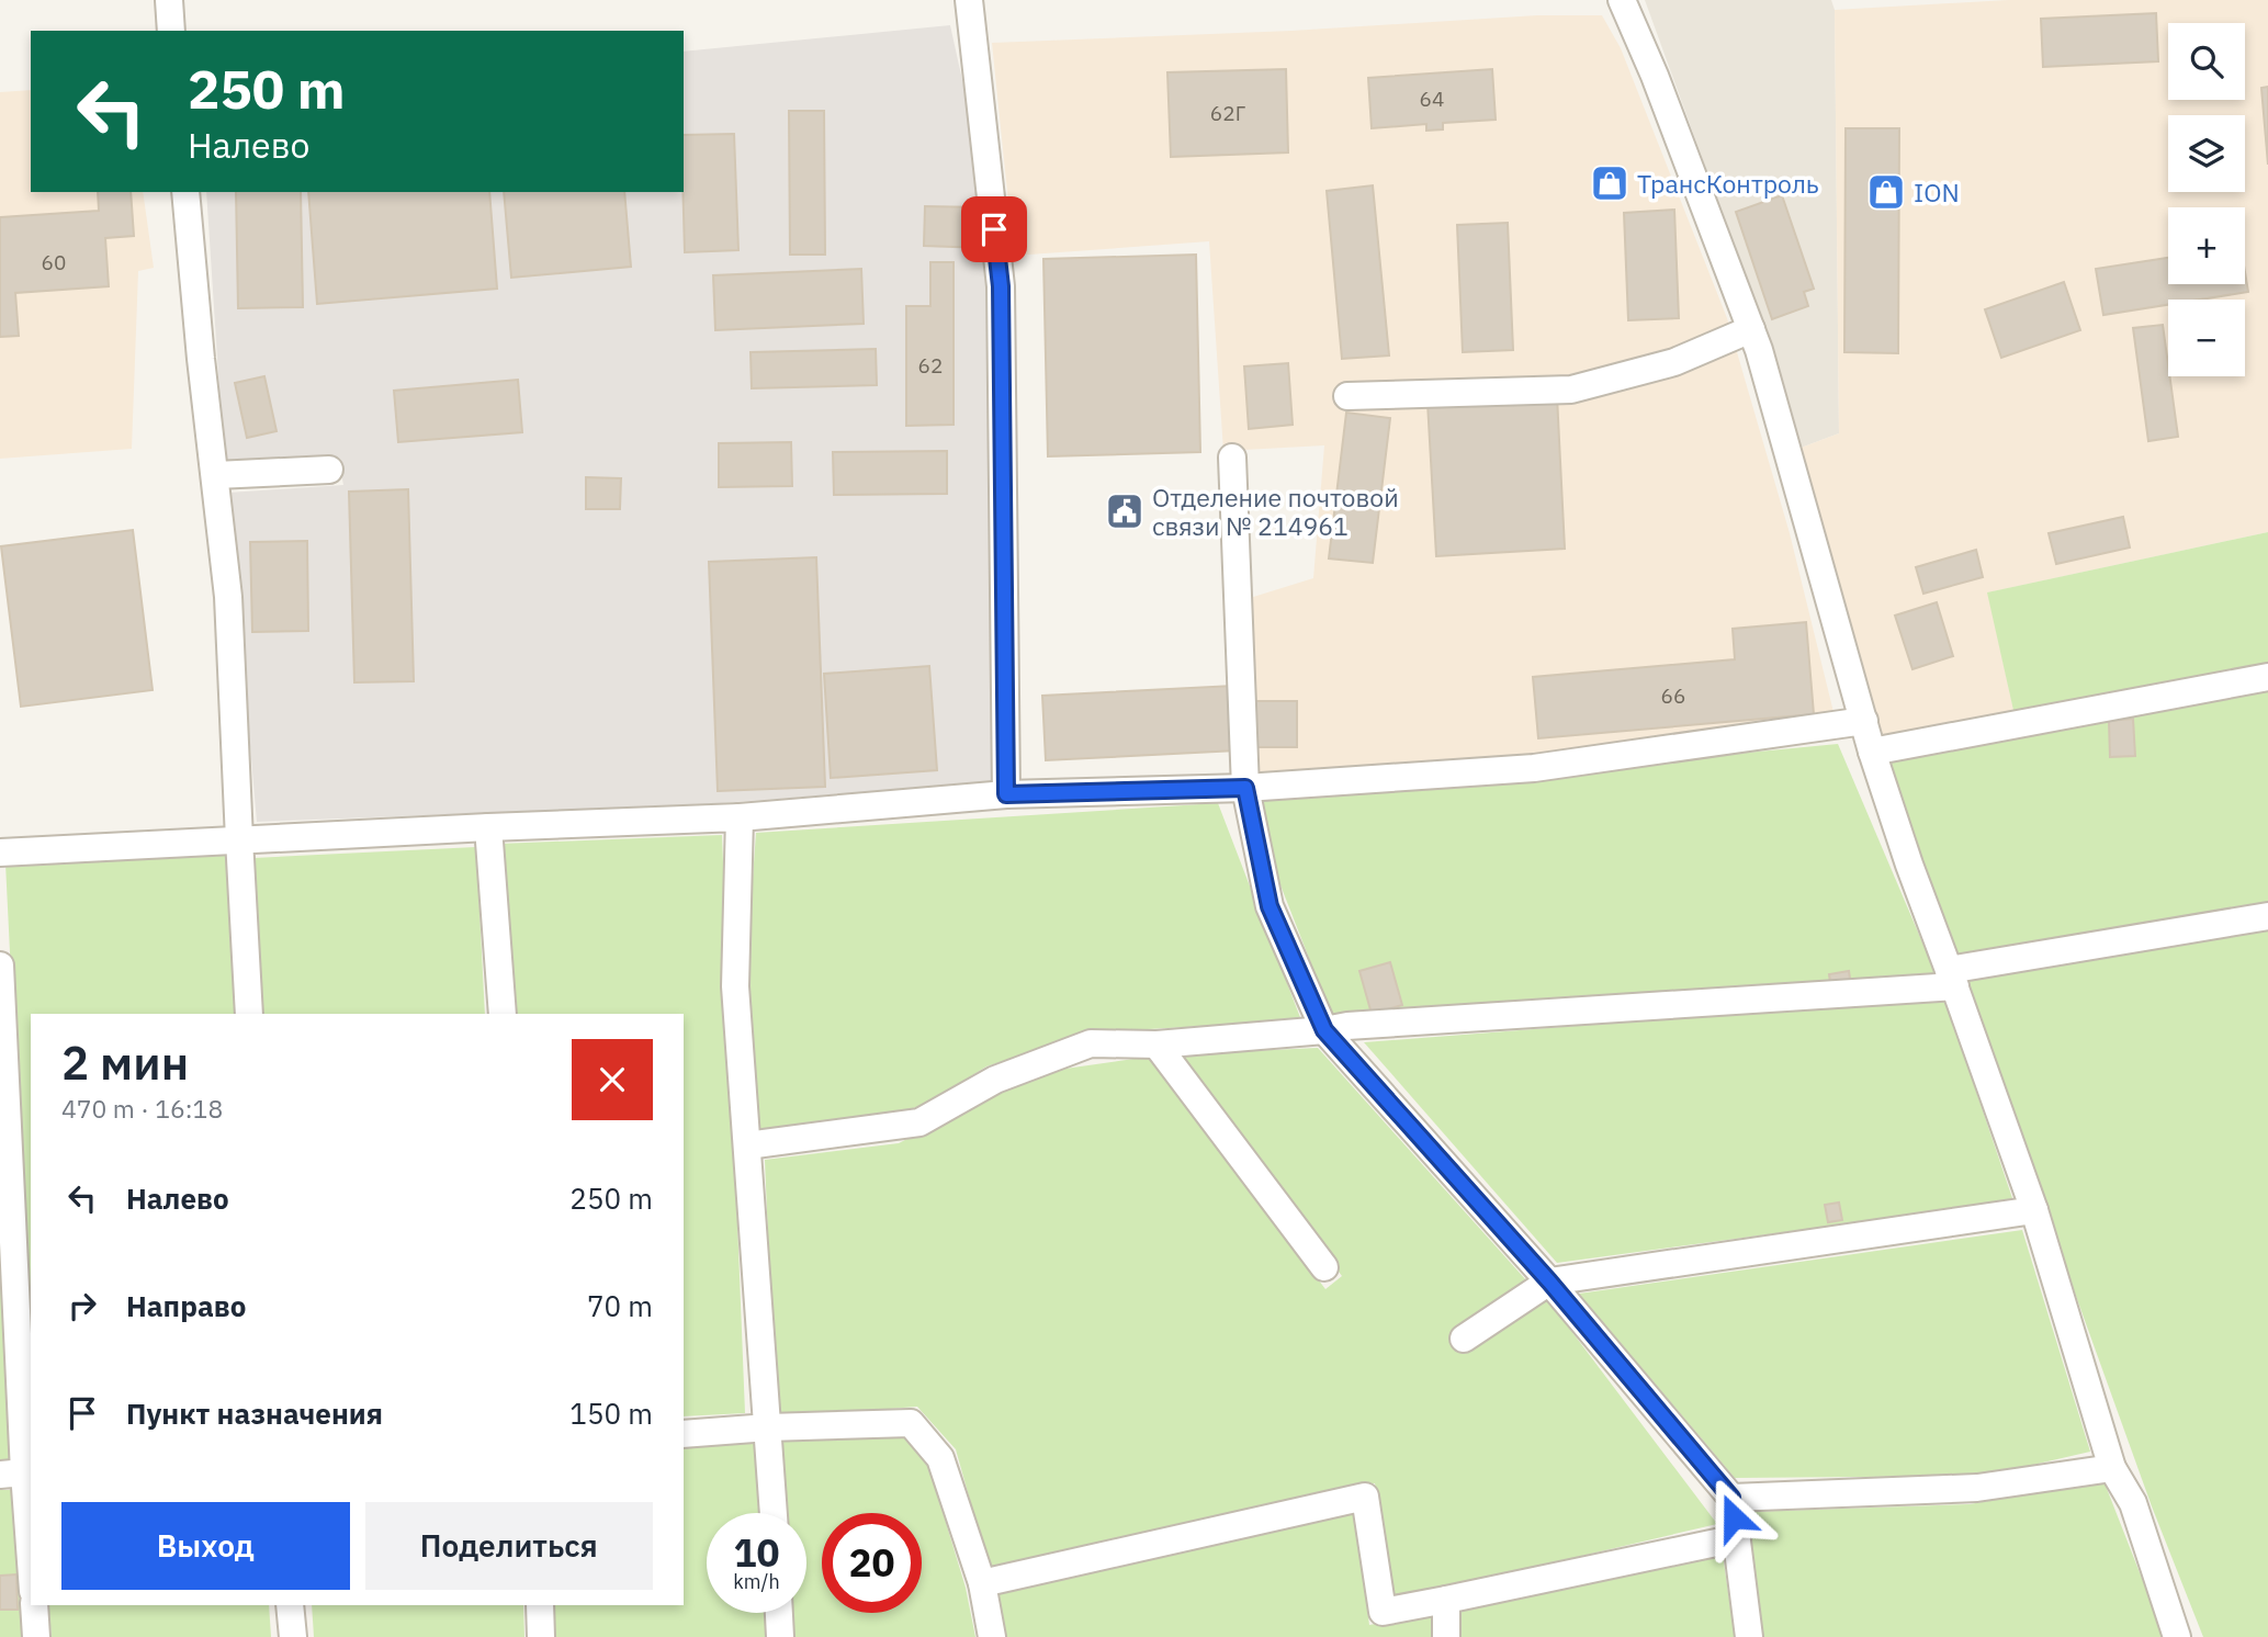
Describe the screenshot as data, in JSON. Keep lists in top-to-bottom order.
{
  "places": {
    "shop": ["ТрансКонтроль", "ION"],
    "public building": ["Отделение почтовой связи № 214961"]
  },
  "house_numbers": [
    "64",
    "62Г",
    "60",
    "62",
    "66"
  ],
  "page": {
    "map_buttons": ["+", "−"],
    "turn": ["250 m", "Налево"],
    "heading": ["2 мин", "470 m · 16:18"],
    "list": [
      {
        "name": "Налево",
        "value": "250 m"
      },
      {
        "name": "Направо",
        "value": "70 m"
      },
      {
        "name": "Пункт назначения",
        "value": "150 m"
      }
    ],
    "buttons": ["Выход", "Поделиться"],
    "speed": "10 km/h",
    "limit": "20"
  }
}
